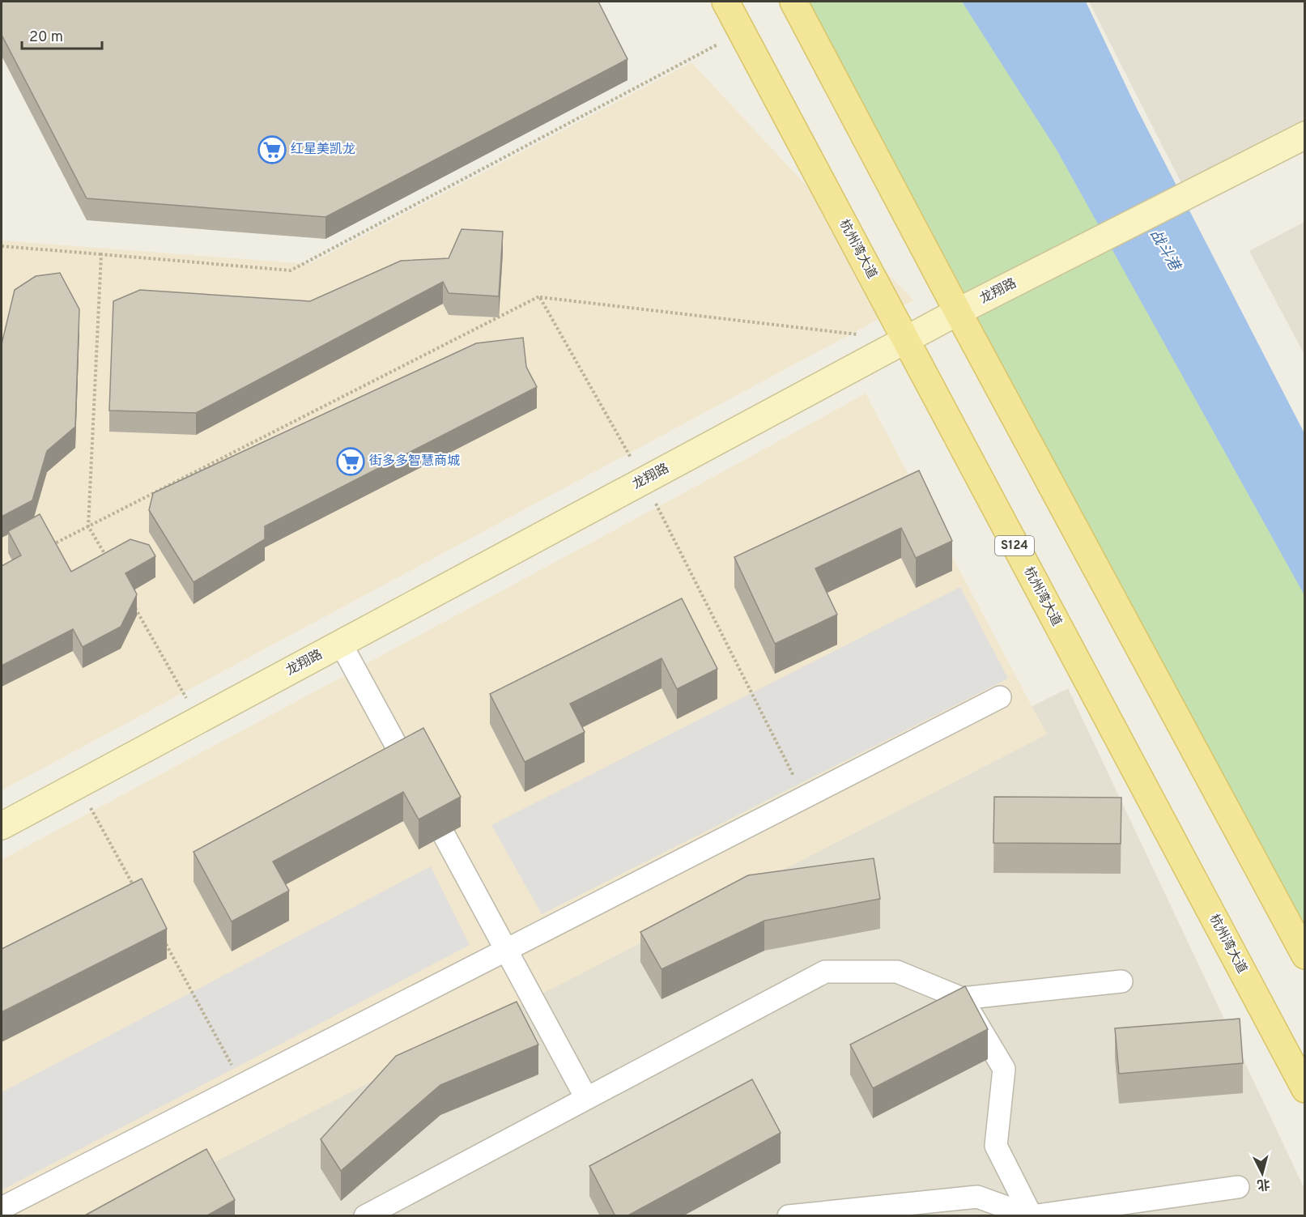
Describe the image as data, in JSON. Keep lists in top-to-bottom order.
{
  "streets": {
    "main road": ["杭州湾大道", "S124"],
    "street": ["龙翔路"]
  },
  "crossings": [
    ["杭州湾大道", "龙翔路"]
  ],
  "water": ["战斗港"],
  "places": {
    "supermarket": ["红星美凯龙", "街多多智慧商城"]
  },
  "scale_bar": "20 m",
  "north": "bottom"
}
